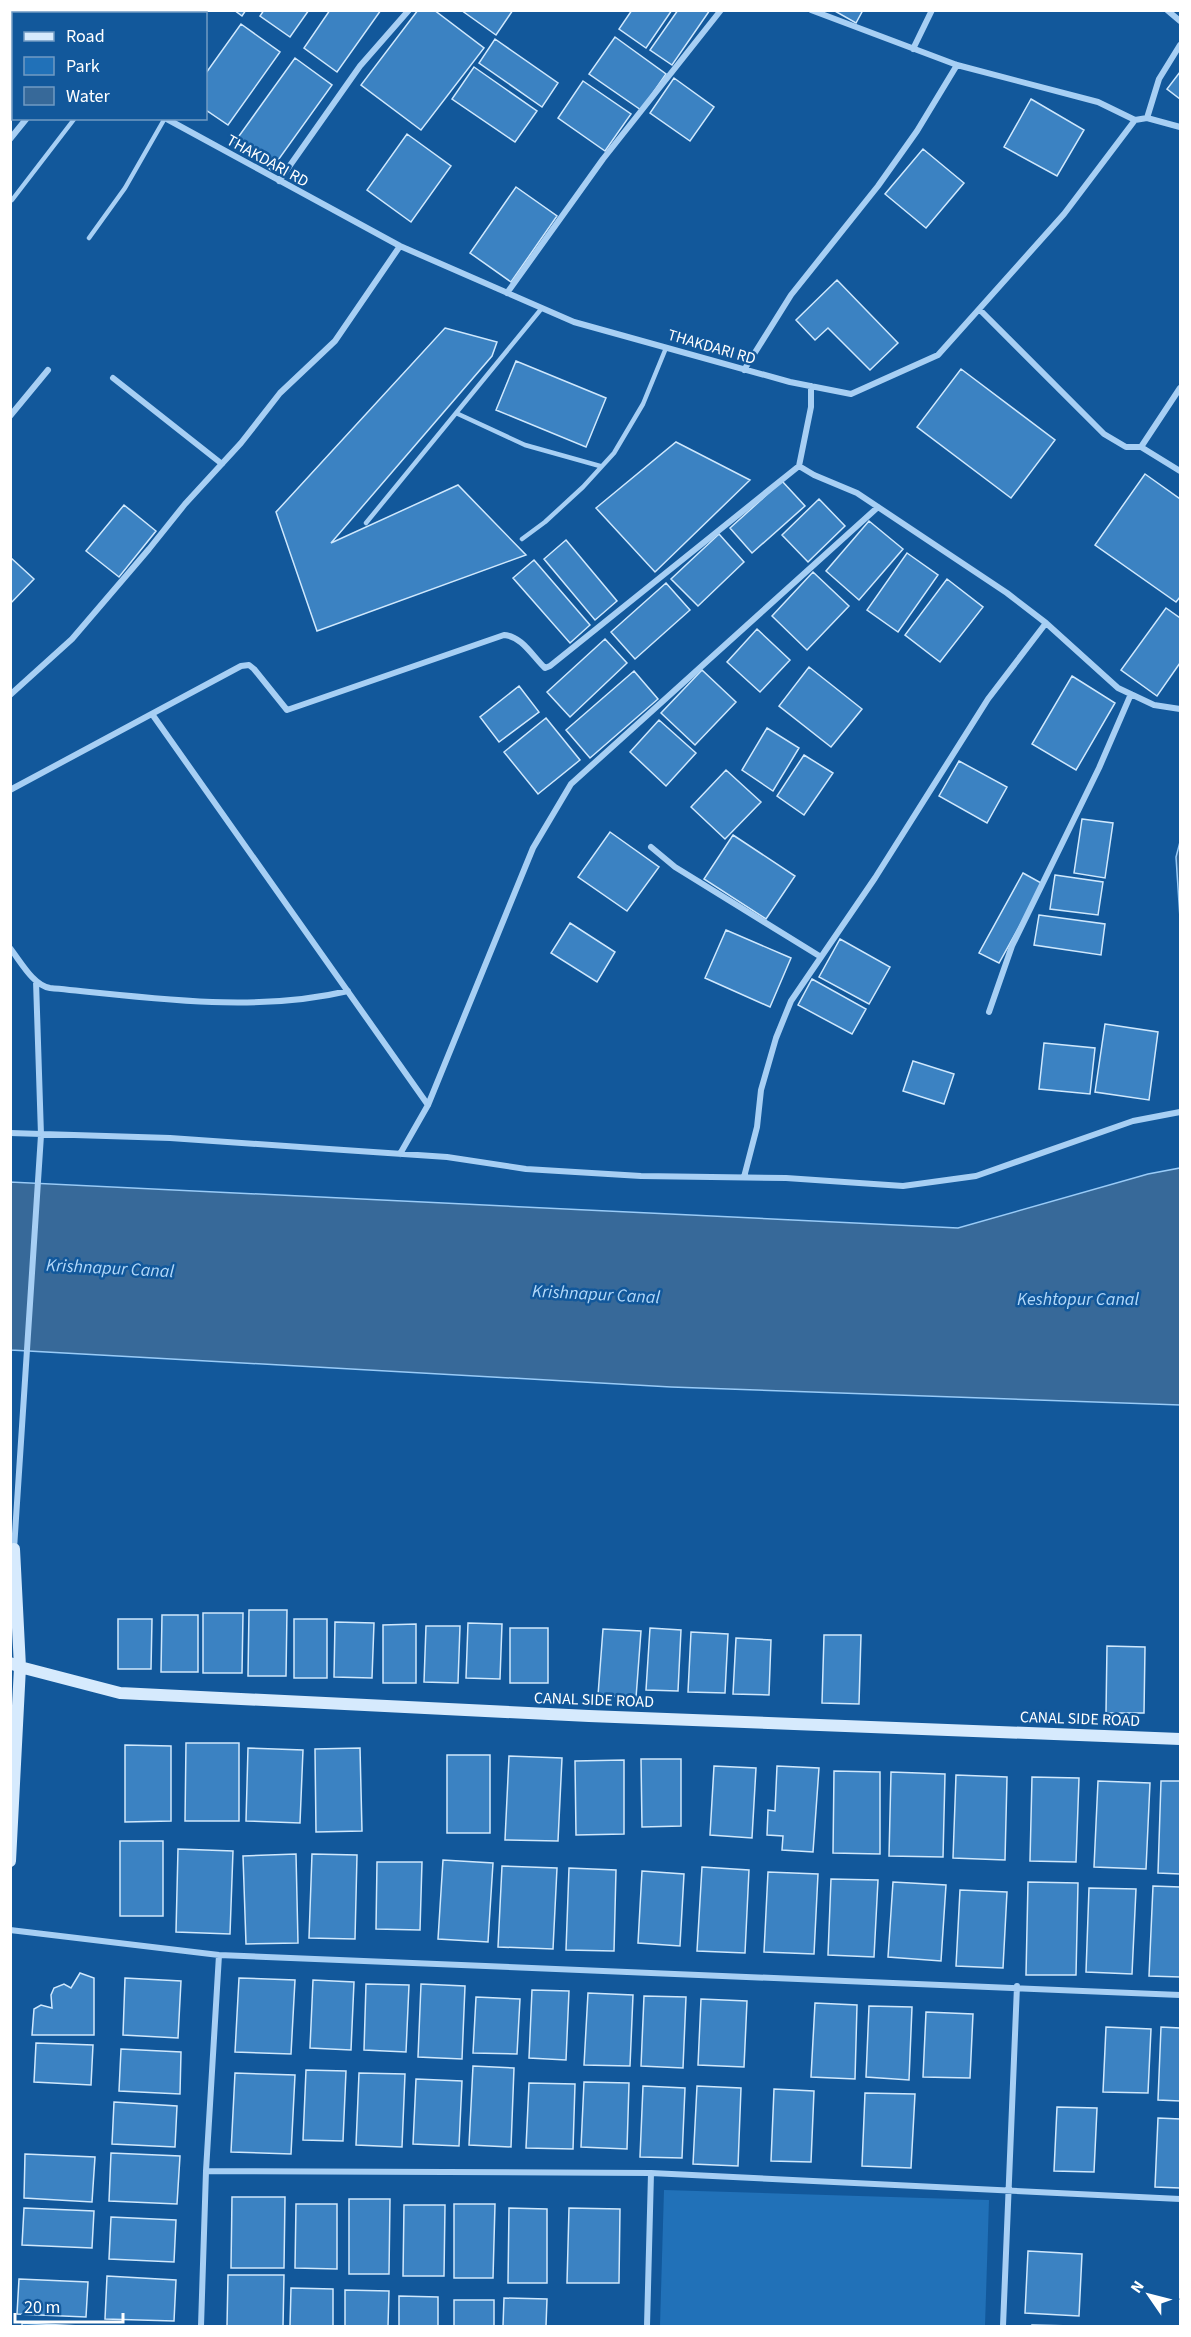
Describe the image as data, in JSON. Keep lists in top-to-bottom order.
{
  "streets": {
    "street": ["THAKDARI RD", "CANAL SIDE ROAD"]
  },
  "water": ["Krishnapur Canal", "Keshtopur Canal"],
  "legend": ["Road", "Park", "Water"],
  "scale_bar": "20 m",
  "north": "top left"
}
